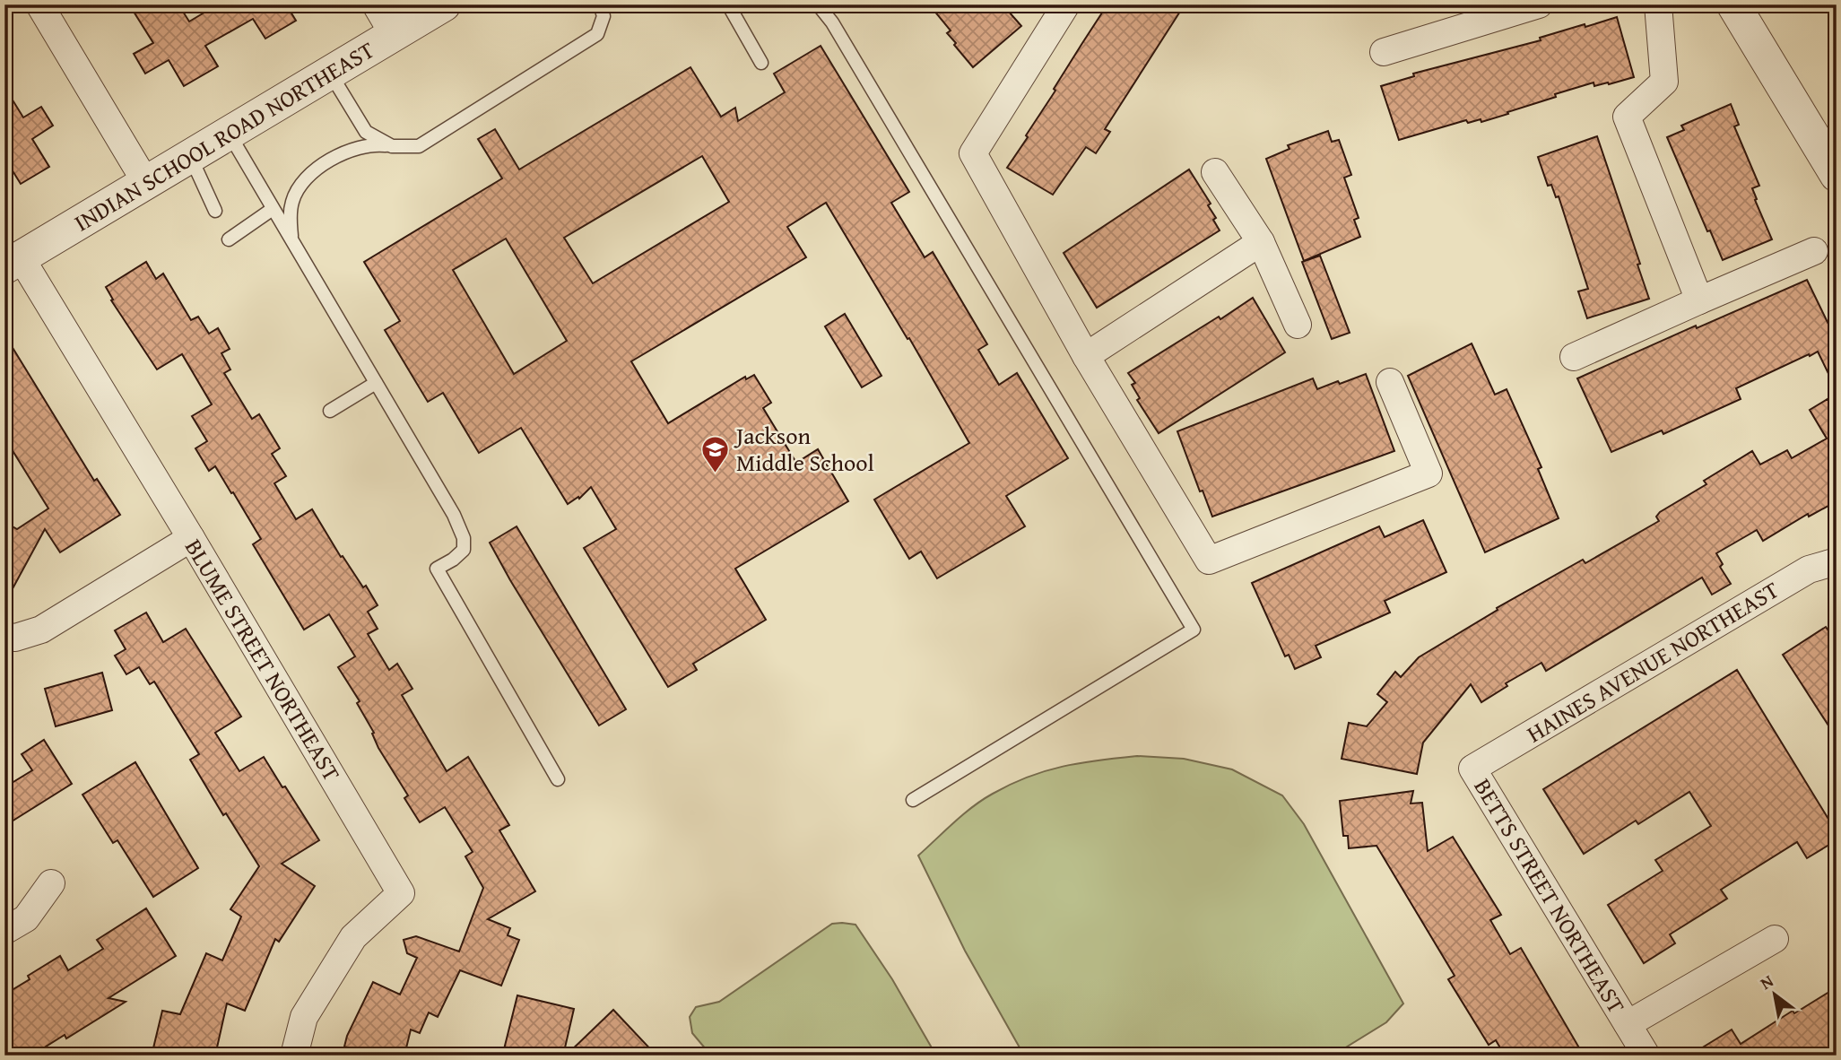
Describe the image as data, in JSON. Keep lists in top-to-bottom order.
{
  "streets": {
    "street": [
      "INDIAN SCHOOL ROAD NORTHEAST",
      "BLUME STREET NORTHEAST",
      "HAINES AVENUE NORTHEAST",
      "BETTS STREET NORTHEAST"
    ]
  },
  "crossings": [
    ["INDIAN SCHOOL ROAD NORTHEAST", "BLUME STREET NORTHEAST"],
    ["HAINES AVENUE NORTHEAST", "BETTS STREET NORTHEAST"]
  ],
  "places": {
    "school or university": ["Jackson Middle School"]
  },
  "north": "top left"
}
